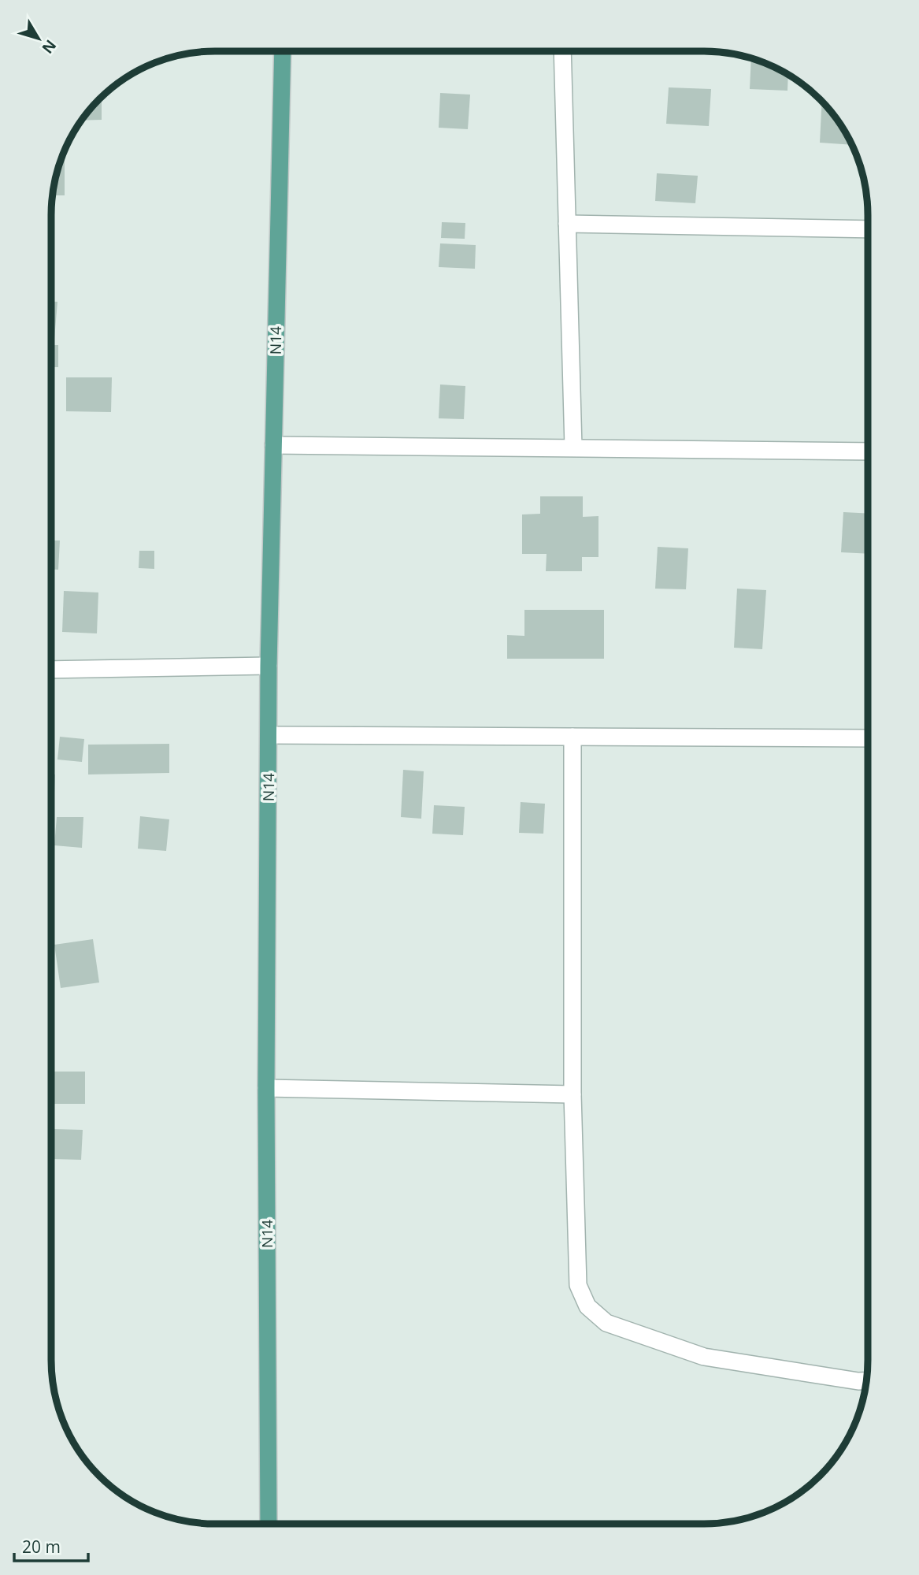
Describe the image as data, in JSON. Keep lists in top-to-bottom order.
{
  "streets": {
    "main road": ["N14"]
  },
  "scale_bar": "20 m",
  "north": "bottom right"
}
